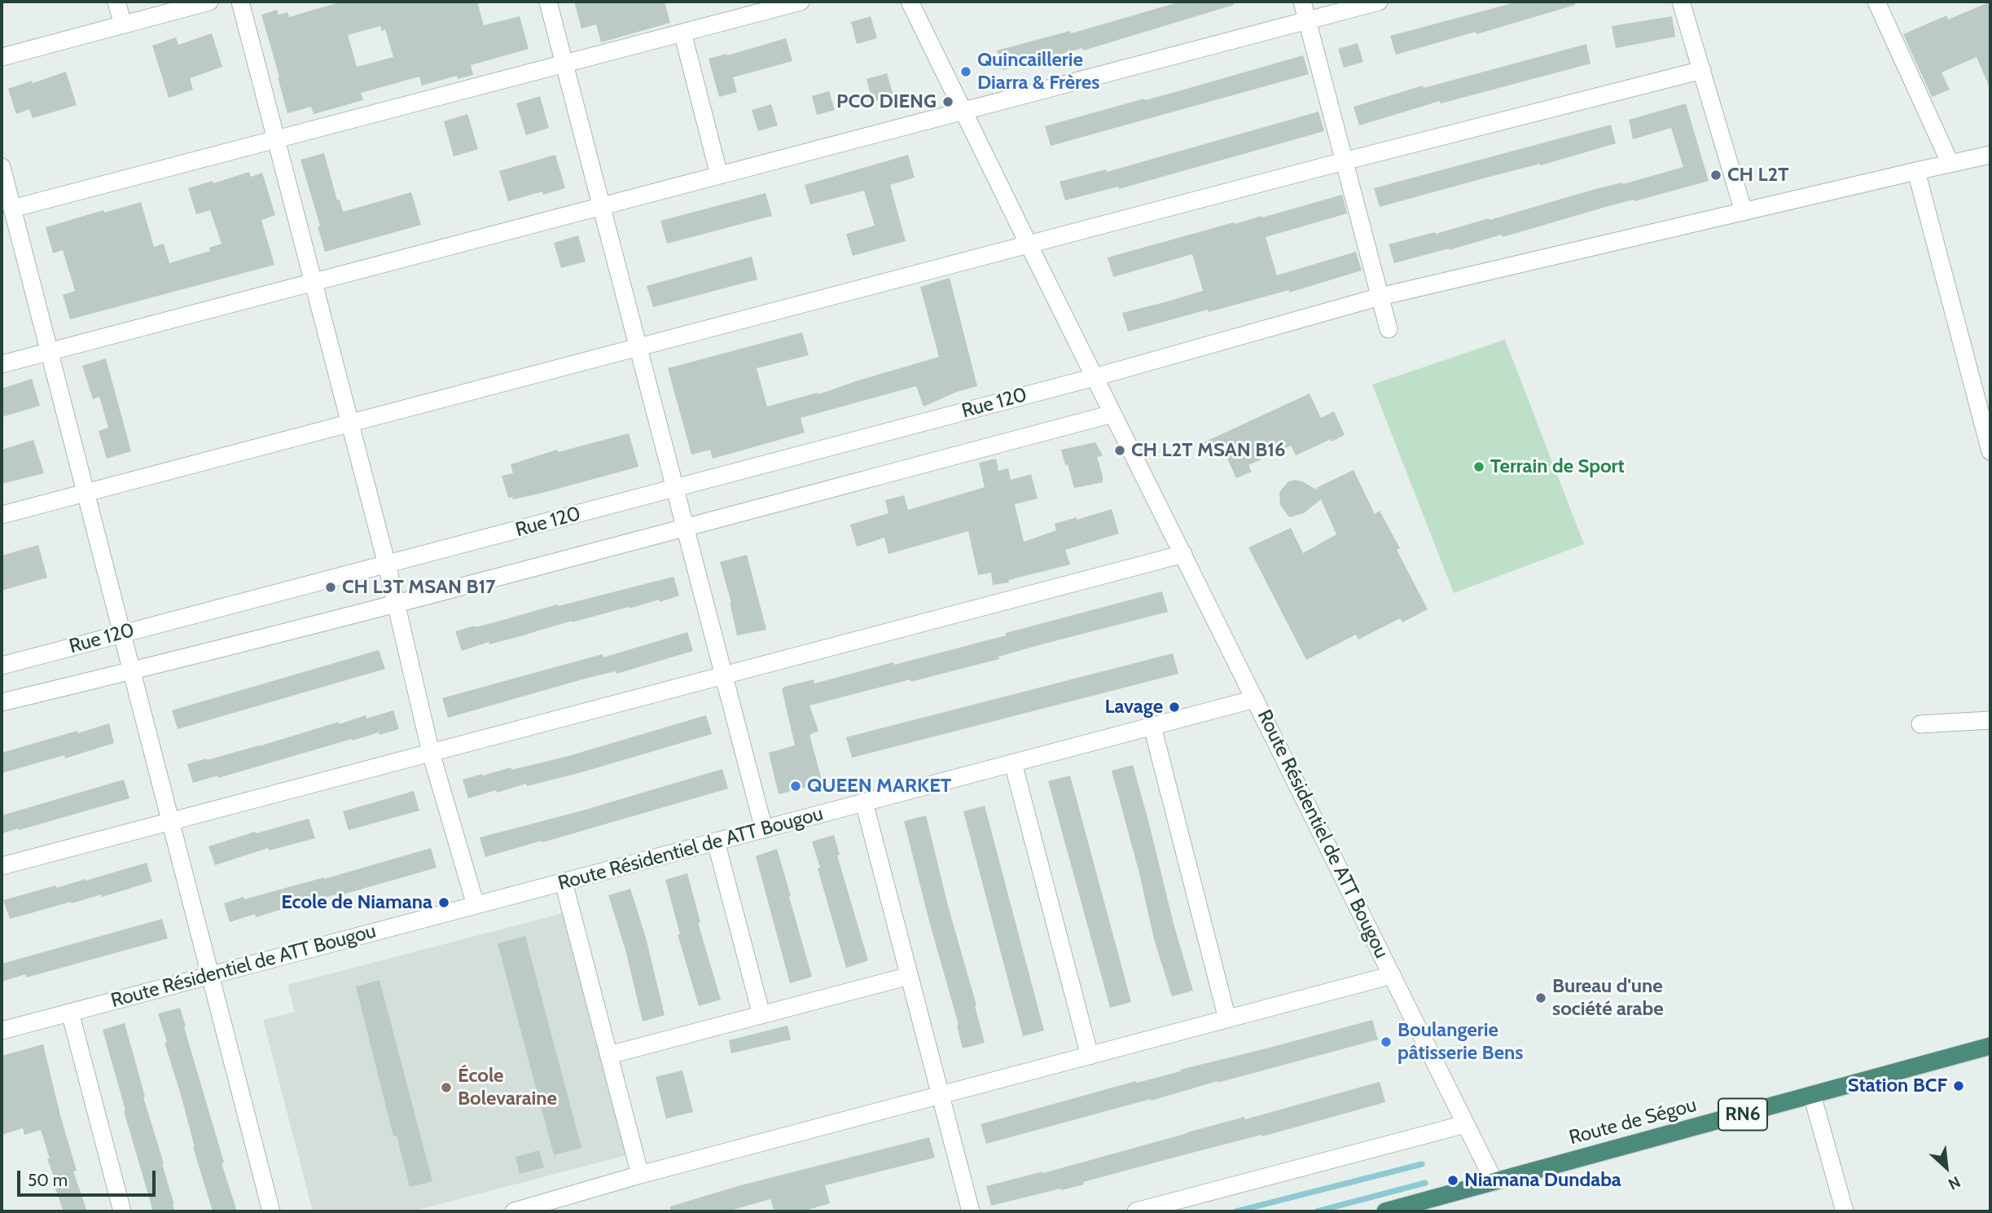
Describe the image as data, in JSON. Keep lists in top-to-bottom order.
{
  "streets": {
    "highway": ["RN6", "Route de Ségou"],
    "street": ["Rue 120", "Route Résidentiel de ATT Bougou"]
  },
  "crossings": [
    ["Route Résidentiel de ATT Bougou", "Route de Ségou"]
  ],
  "places": [
    "Quincaillerie Diarra & Frères",
    "PCO DIENG",
    "CH L2T",
    "CH L2T MSAN B16",
    "Terrain de Sport",
    "CH L3T MSAN B17",
    "Lavage",
    "QUEEN MARKET",
    "Ecole de Niamana",
    "Bureau d'une société arabe",
    "Boulangerie pâtisserie Bens",
    "Station BCF",
    "École Bolevaraine",
    "Niamana Dundaba"
  ],
  "scale_bar": "50 m",
  "north": "bottom right"
}
